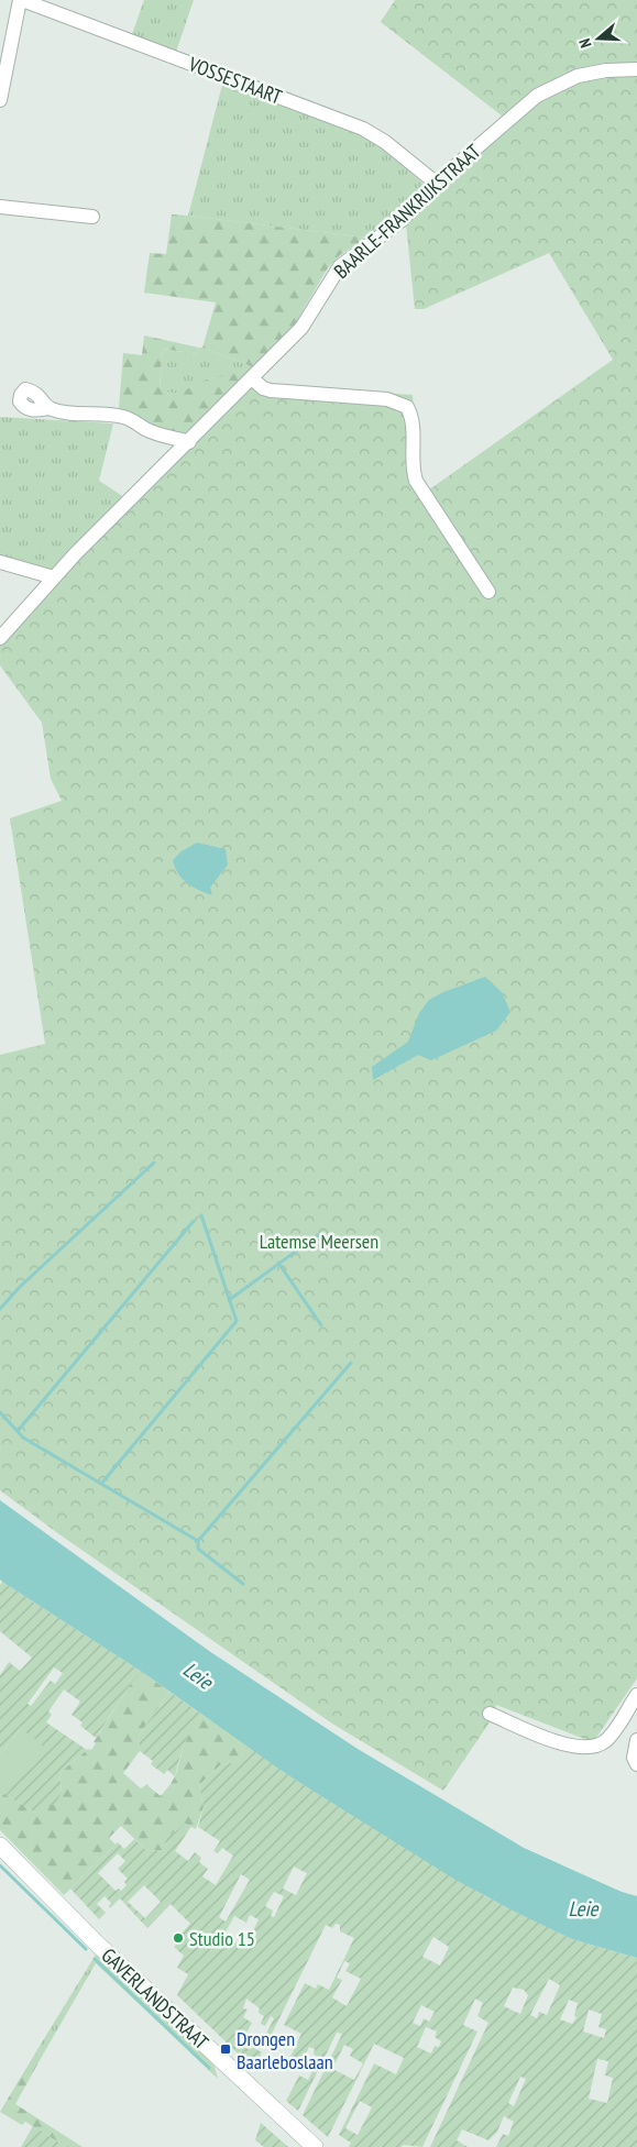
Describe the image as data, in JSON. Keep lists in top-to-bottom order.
{
  "streets": {
    "main road": ["GAVERLANDSTRAAT"],
    "street": ["VOSSESTAART", "BAARLE-FRANKRIJKSTRAAT"]
  },
  "crossings": [
    ["VOSSESTAART", "BAARLE-FRANKRIJKSTRAAT"]
  ],
  "water": ["Leie"],
  "parks": ["Latemse Meersen"],
  "places": {
    "other": ["Studio 15"],
    "transit": ["Drongen Baarleboslaan"]
  },
  "north": "left"
}
